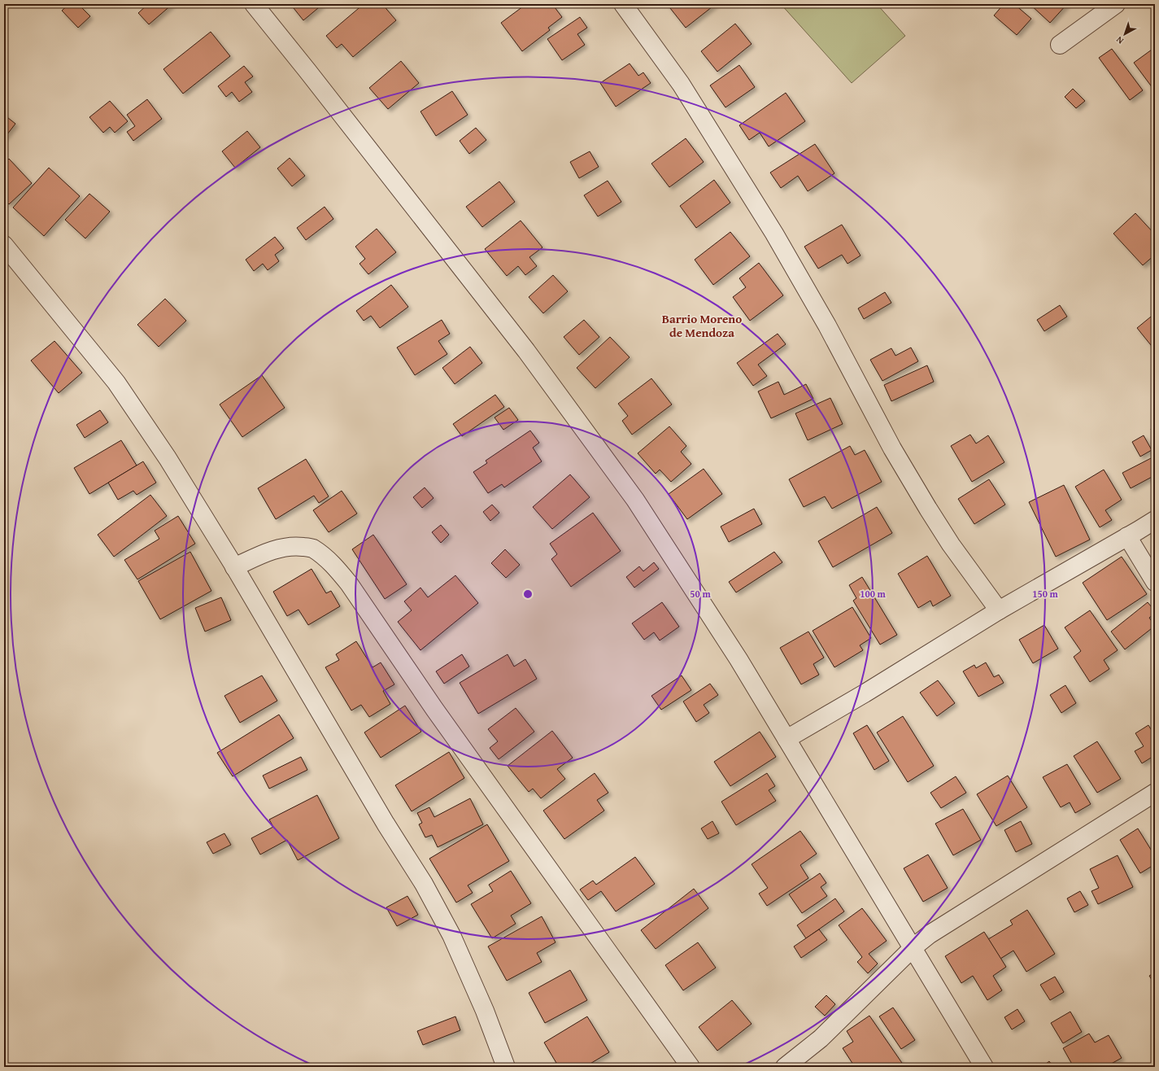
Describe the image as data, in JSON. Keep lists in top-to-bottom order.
{
  "districts": ["Barrio Moreno de Mendoza"],
  "north": "bottom left",
  "rings": ["50 m", "100 m", "150 m"]
}
